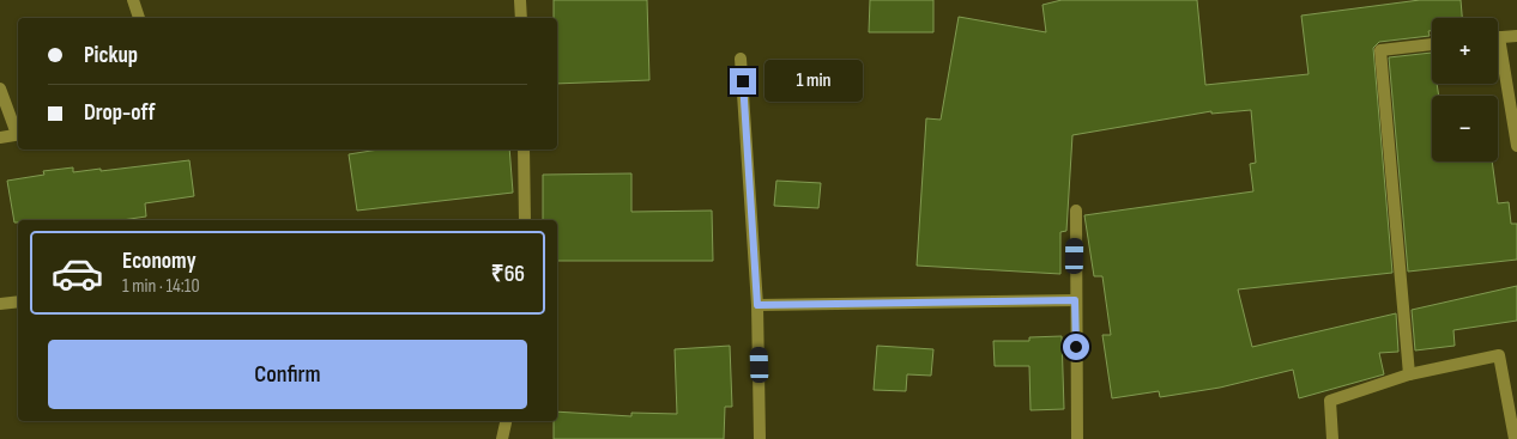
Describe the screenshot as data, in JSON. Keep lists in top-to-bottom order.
{
  "page": {
    "map_buttons": ["+", "−"],
    "banner": ["Pickup", "Drop-off"],
    "bubble": "1 min",
    "list": [
      {
        "name": "Economy",
        "note": "1 min · 14:10",
        "value": "₹66"
      }
    ],
    "buttons": "Confirm"
  }
}
